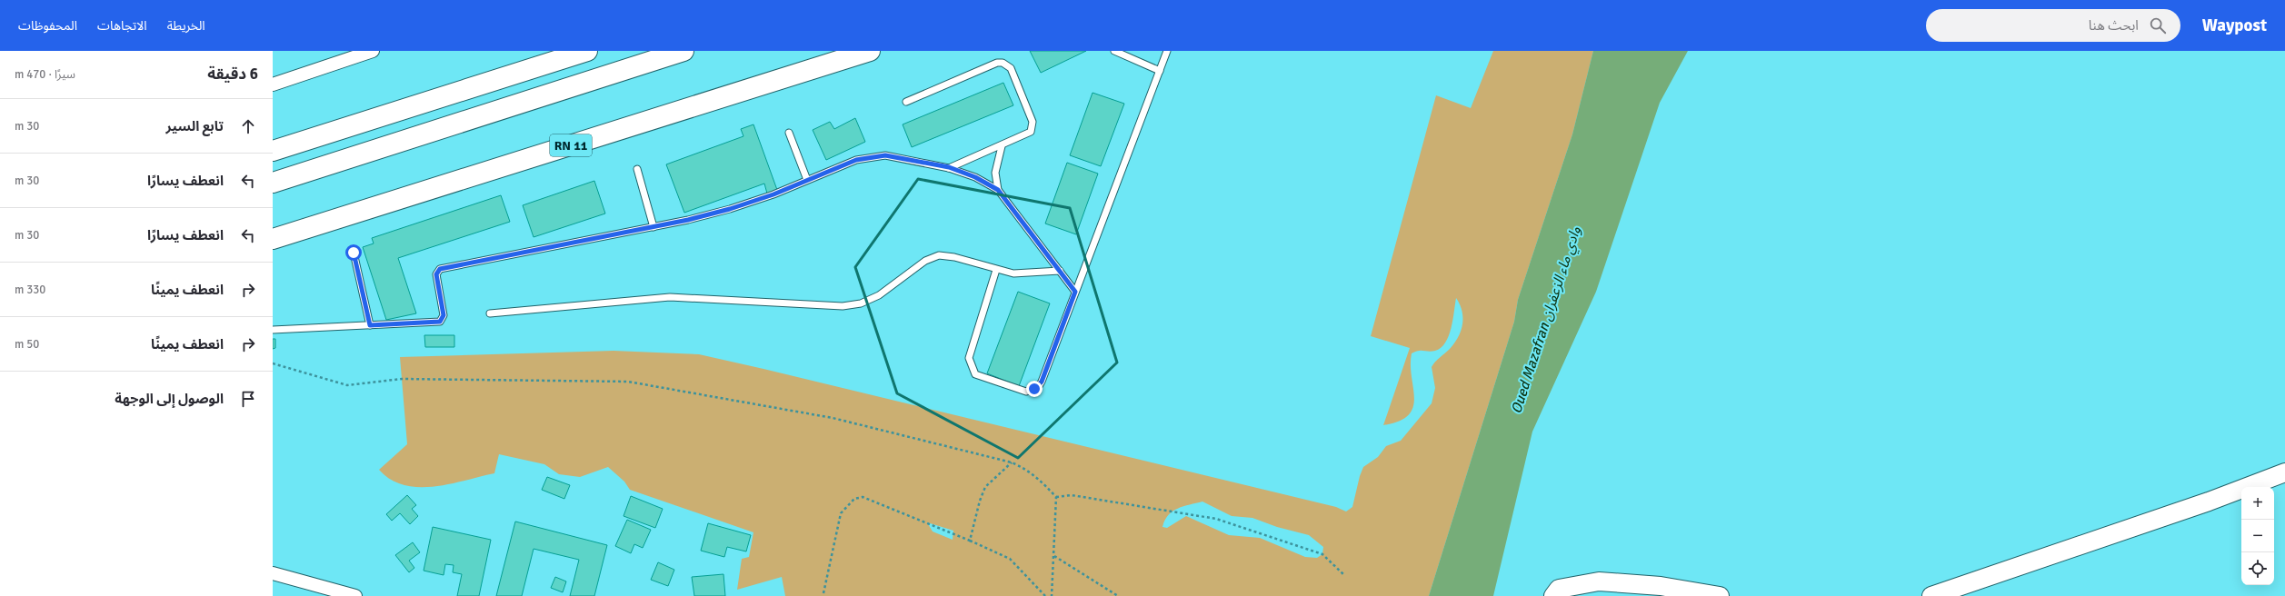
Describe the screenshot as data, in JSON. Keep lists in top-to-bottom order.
{
  "streets": {
    "main road": ["RN 11"]
  },
  "water": ["Oued Mazafran وادي ماء الزعفران"],
  "page": {
    "header": "Waypost",
    "search": "ابحث هنا",
    "nav": ["الخريطة", "الاتجاهات", "المحفوظات"],
    "heading": ["6 دقيقة", "سيرًا · 470 m"],
    "list": [
      ["تابع السير", "30 m"],
      ["انعطف يسارًا", "30 m"],
      ["انعطف يسارًا", "30 m"],
      ["انعطف يمينًا", "330 m"],
      ["انعطف يمينًا", "50 m"],
      "الوصول إلى الوجهة"
    ],
    "map_buttons": ["+", "−"]
  }
}
